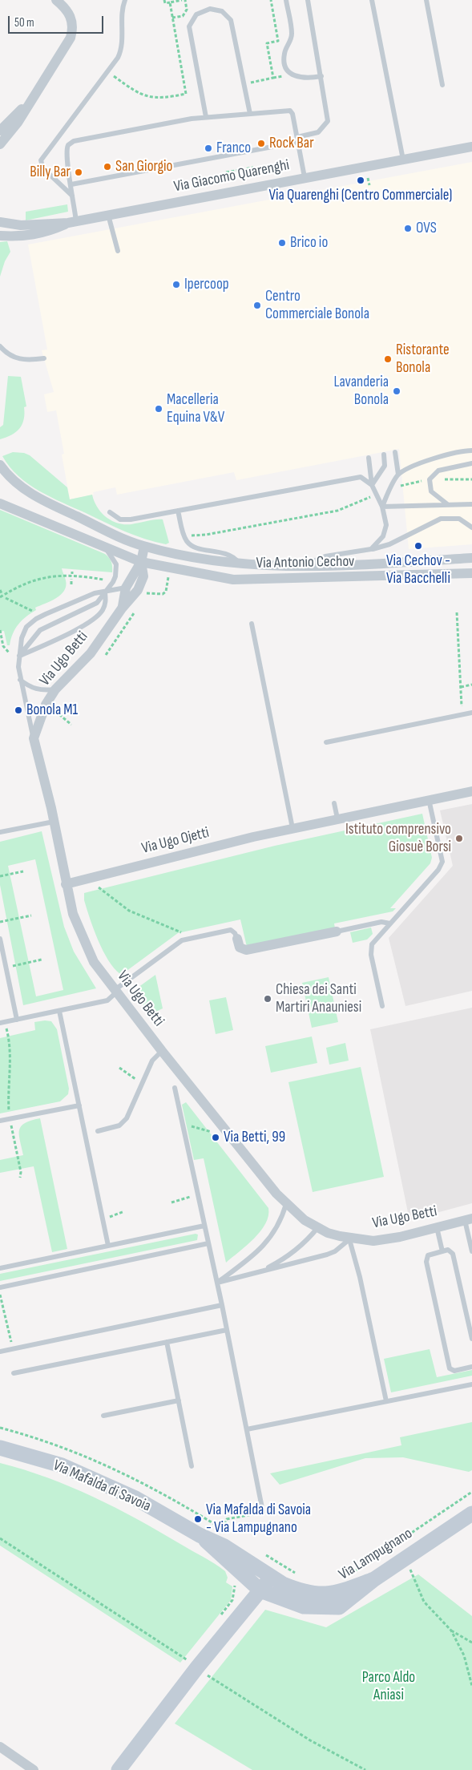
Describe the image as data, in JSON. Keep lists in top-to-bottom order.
{
  "streets": {
    "street": [
      "Via Giacomo Quarenghi",
      "Via Antonio Cechov",
      "Via Ugo Betti",
      "Via Ugo Ojetti",
      "Via Mafalda di Savoia",
      "Via Lampugnano"
    ]
  },
  "crossings": [
    ["Via Antonio Cechov", "Via Ugo Betti"],
    ["Via Ugo Betti", "Via Ugo Ojetti"],
    ["Via Mafalda di Savoia", "Via Lampugnano"]
  ],
  "parks": ["Parco Aldo Aniasi"],
  "places": [
    "Rock Bar",
    "Franco",
    "San Giorgio",
    "Billy Bar",
    "Via Quarenghi (Centro Commerciale)",
    "OVS",
    "Brico io",
    "Ipercoop",
    "Centro Commerciale Bonola",
    "Ristorante Bonola",
    "Lavanderia Bonola",
    "Macelleria Equina V&V",
    "Via Cechov - Via Bacchelli",
    "Bonola M1",
    "Istituto comprensivo Giosuè Borsi",
    "Chiesa dei Santi Martiri Anauniesi",
    "Via Betti, 99",
    "Via Mafalda di Savoia - Via Lampugnano"
  ],
  "scale_bar": "50 m"
}
